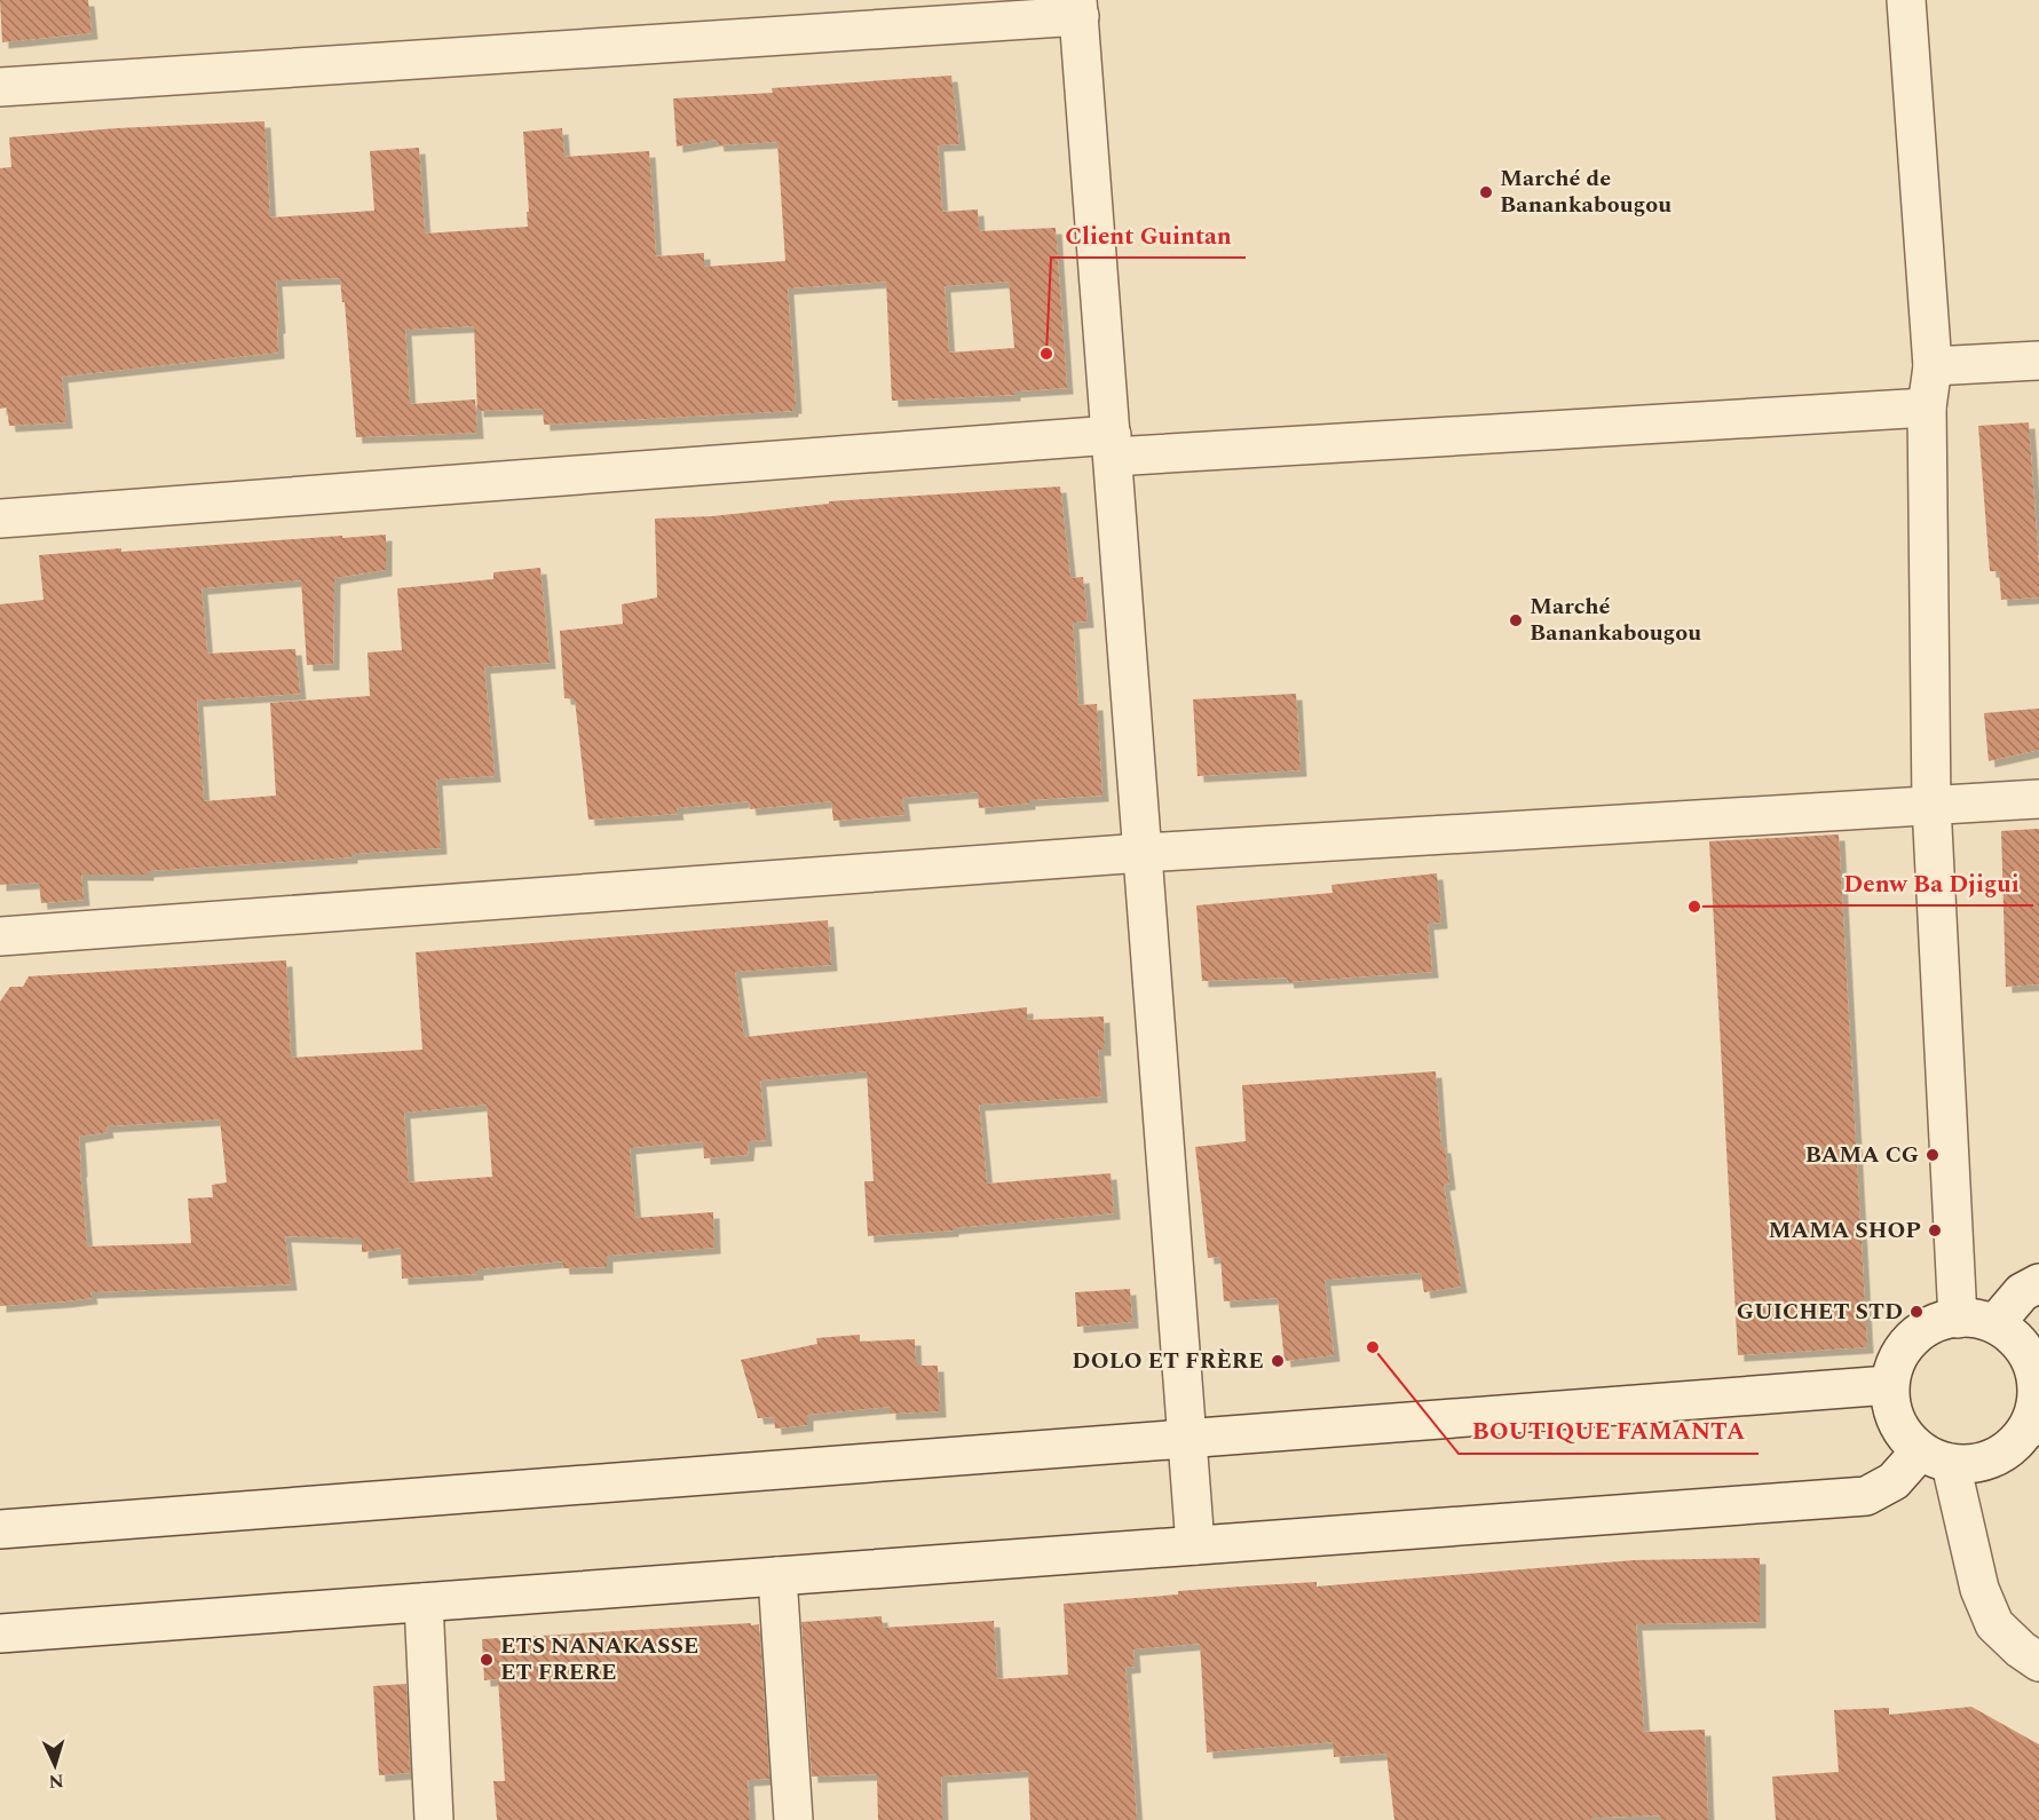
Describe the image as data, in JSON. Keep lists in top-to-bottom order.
{
  "places": [
    "Marché de Banankabougou",
    "Client Guintan",
    "Marché Banankabougou",
    "Denw Ba Djigui",
    "BAMA CG",
    "MAMA SHOP",
    "GUICHET STD",
    "BOUTIQUE FAMANTA",
    "DOLO ET FRÈRE",
    "ETS NANAKASSE ET FRERE"
  ],
  "north": "bottom"
}
